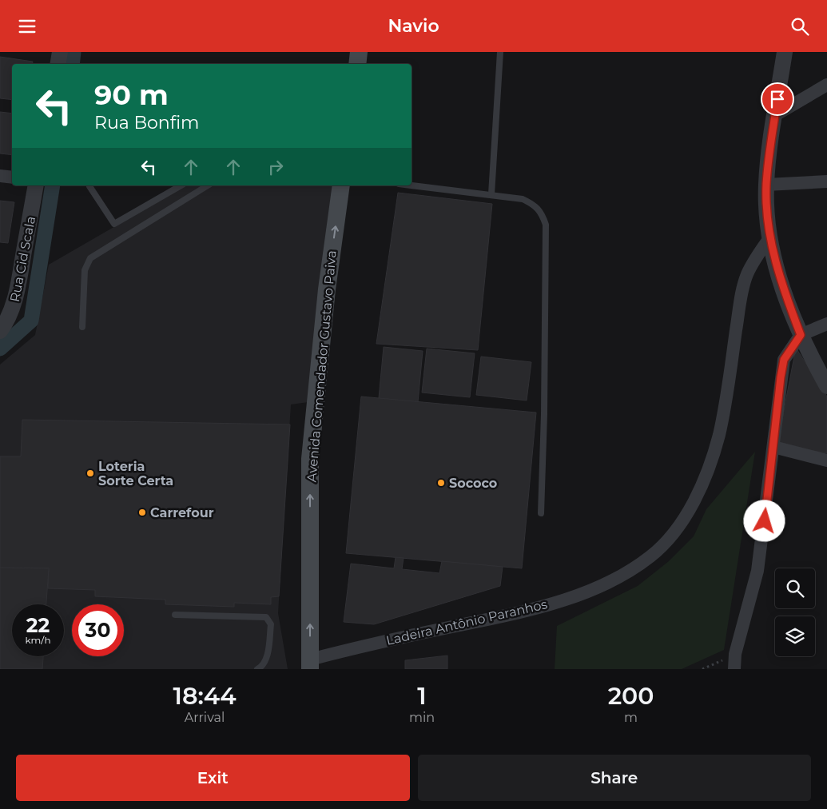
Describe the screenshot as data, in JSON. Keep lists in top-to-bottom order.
{
  "streets": {
    "main road": ["Avenida Comendador Gustavo Paiva"],
    "street": ["Rua Cid Scala", "Ladeira Antônio Paranhos"]
  },
  "crossings": [
    ["Avenida Comendador Gustavo Paiva", "Ladeira Antônio Paranhos"]
  ],
  "one_way": ["Avenida Comendador Gustavo Paiva"],
  "places": ["Loteria Sorte Certa", "Sococo", "Carrefour"],
  "page": {
    "header": "Navio",
    "turn": ["90 m", "Rua Bonfim"],
    "speed": "22 km/h",
    "limit": "30",
    "eta": [
      "18:44",
      "Arrival",
      "1",
      "min",
      "200",
      "m"
    ],
    "buttons": ["Exit", "Share"]
  }
}
